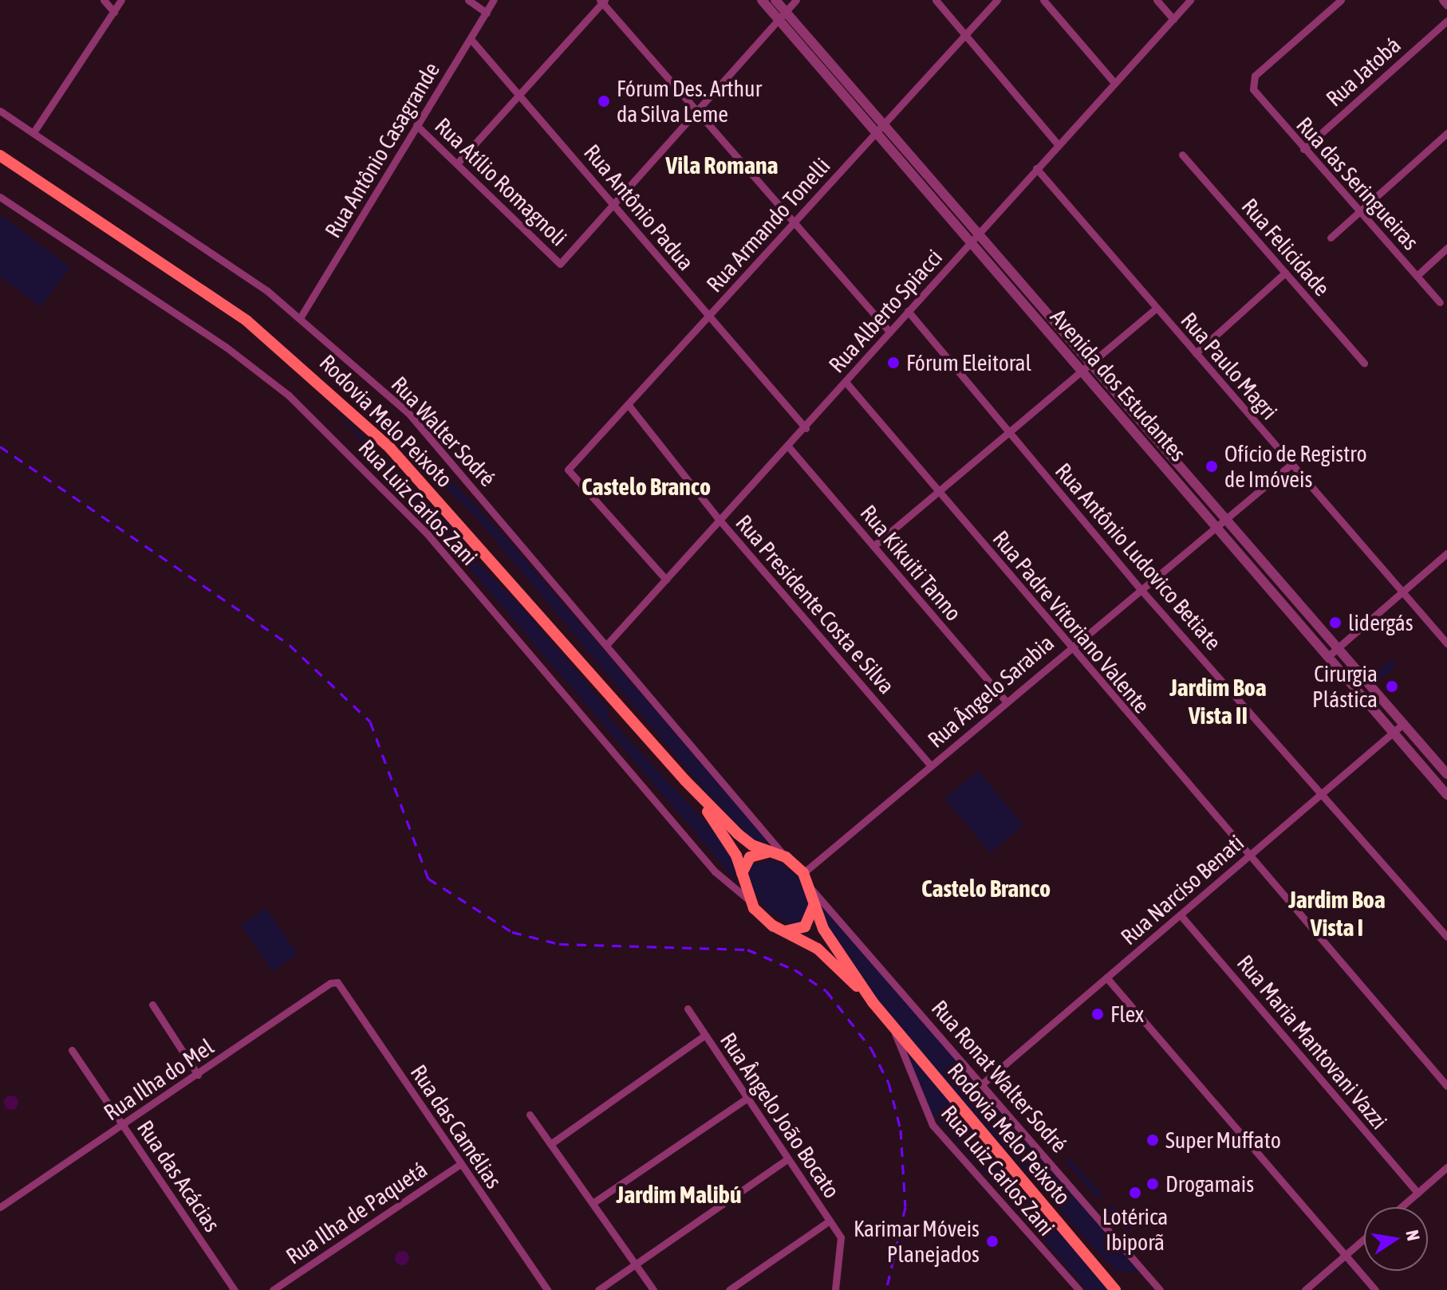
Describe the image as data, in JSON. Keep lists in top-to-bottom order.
{
  "streets": {
    "main road": ["Rodovia Melo Peixoto"],
    "street": [
      "Rua Jatobá",
      "Rua Antônio Casagrande",
      "Rua Atílio Romagnoli",
      "Rua das Seringueiras",
      "Rua Antônio Padua",
      "Rua Armando Tonelli",
      "Rua Felicidade",
      "Rua Alberto Spiacci",
      "Rua Paulo Magri",
      "Avenida dos Estudantes",
      "Rua Walter Sodré",
      "Rua Luiz Carlos Zani",
      "Rua Antônio Ludovico Betiate",
      "Rua Kikuiti Tanno",
      "Rua Presidente Costa e Silva",
      "Rua Padre Vitoriano Valente",
      "Rua Ângelo Sarabia",
      "Rua Narciso Benati",
      "Rua Maria Mantovani Vazzi",
      "Rua Ronat Walter Sodré",
      "Rua Ilha do Mel",
      "Rua Ângelo João Bocato",
      "Rua das Camélias",
      "Rua das Acácias",
      "Rua Ilha de Paquetá"
    ]
  },
  "crossings": [
    ["Rua Jatobá", "Rua das Seringueiras"],
    ["Rua Antônio Casagrande", "Rua Atílio Romagnoli"],
    ["Rua Antônio Casagrande", "Rua Antônio Padua"],
    ["Rua Antônio Casagrande", "Rua Walter Sodré"],
    ["Rua Atílio Romagnoli", "Rua Antônio Padua"],
    ["Rua Antônio Padua", "Rua Armando Tonelli"],
    ["Rua Antônio Padua", "Rua Alberto Spiacci"],
    ["Rua Armando Tonelli", "Rua Alberto Spiacci"],
    ["Rua Armando Tonelli", "Avenida dos Estudantes"],
    ["Rua Armando Tonelli", "Rua Presidente Costa e Silva"],
    ["Rua Alberto Spiacci", "Rua Paulo Magri"],
    ["Rua Alberto Spiacci", "Avenida dos Estudantes"],
    ["Rua Alberto Spiacci", "Rua Walter Sodré"],
    ["Rua Alberto Spiacci", "Rua Antônio Ludovico Betiate"],
    ["Rua Alberto Spiacci", "Rua Kikuiti Tanno"],
    ["Rua Alberto Spiacci", "Rua Presidente Costa e Silva"],
    ["Rua Alberto Spiacci", "Rua Padre Vitoriano Valente"],
    ["Rua Paulo Magri", "Rua Ângelo Sarabia"],
    ["Avenida dos Estudantes", "Rua Ângelo Sarabia"],
    ["Avenida dos Estudantes", "Rua Narciso Benati"],
    ["Rodovia Melo Peixoto", "Rua Walter Sodré"],
    ["Rodovia Melo Peixoto", "Rua Luiz Carlos Zani"],
    ["Rodovia Melo Peixoto", "Rua Ângelo Sarabia"],
    ["Rodovia Melo Peixoto", "Rua Ronat Walter Sodré"],
    ["Rua Walter Sodré", "Rua Luiz Carlos Zani"],
    ["Rua Walter Sodré", "Rua Ângelo Sarabia"],
    ["Rua Walter Sodré", "Rua Ronat Walter Sodré"],
    ["Rua Luiz Carlos Zani", "Rua Ângelo Sarabia"],
    ["Rua Luiz Carlos Zani", "Rua Ronat Walter Sodré"],
    ["Rua Antônio Ludovico Betiate", "Rua Ângelo Sarabia"],
    ["Rua Antônio Ludovico Betiate", "Rua Narciso Benati"],
    ["Rua Kikuiti Tanno", "Rua Ângelo Sarabia"],
    ["Rua Presidente Costa e Silva", "Rua Ângelo Sarabia"],
    ["Rua Padre Vitoriano Valente", "Rua Ângelo Sarabia"],
    ["Rua Padre Vitoriano Valente", "Rua Narciso Benati"],
    ["Rua Ângelo Sarabia", "Rua Ronat Walter Sodré"],
    ["Rua Narciso Benati", "Rua Maria Mantovani Vazzi"],
    ["Rua Narciso Benati", "Rua Ronat Walter Sodré"],
    ["Rua Ilha do Mel", "Rua das Camélias"],
    ["Rua Ilha do Mel", "Rua das Acácias"],
    ["Rua das Camélias", "Rua Ilha de Paquetá"]
  ],
  "districts": [
    "Vila Romana",
    "Castelo Branco",
    "Jardim Boa Vista II",
    "Castelo Branco",
    "Jardim Boa Vista I",
    "Jardim Malibú"
  ],
  "places": [
    "Fórum Des. Arthur da Silva Leme",
    "Fórum Eleitoral",
    "Ofício de Registro de Imóveis",
    "lidergás",
    "Cirurgia Plástica",
    "Flex",
    "Super Muffato",
    "Drogamais",
    "Lotérica Ibiporã",
    "Karimar Móveis Planejados"
  ],
  "north": "right"
}
